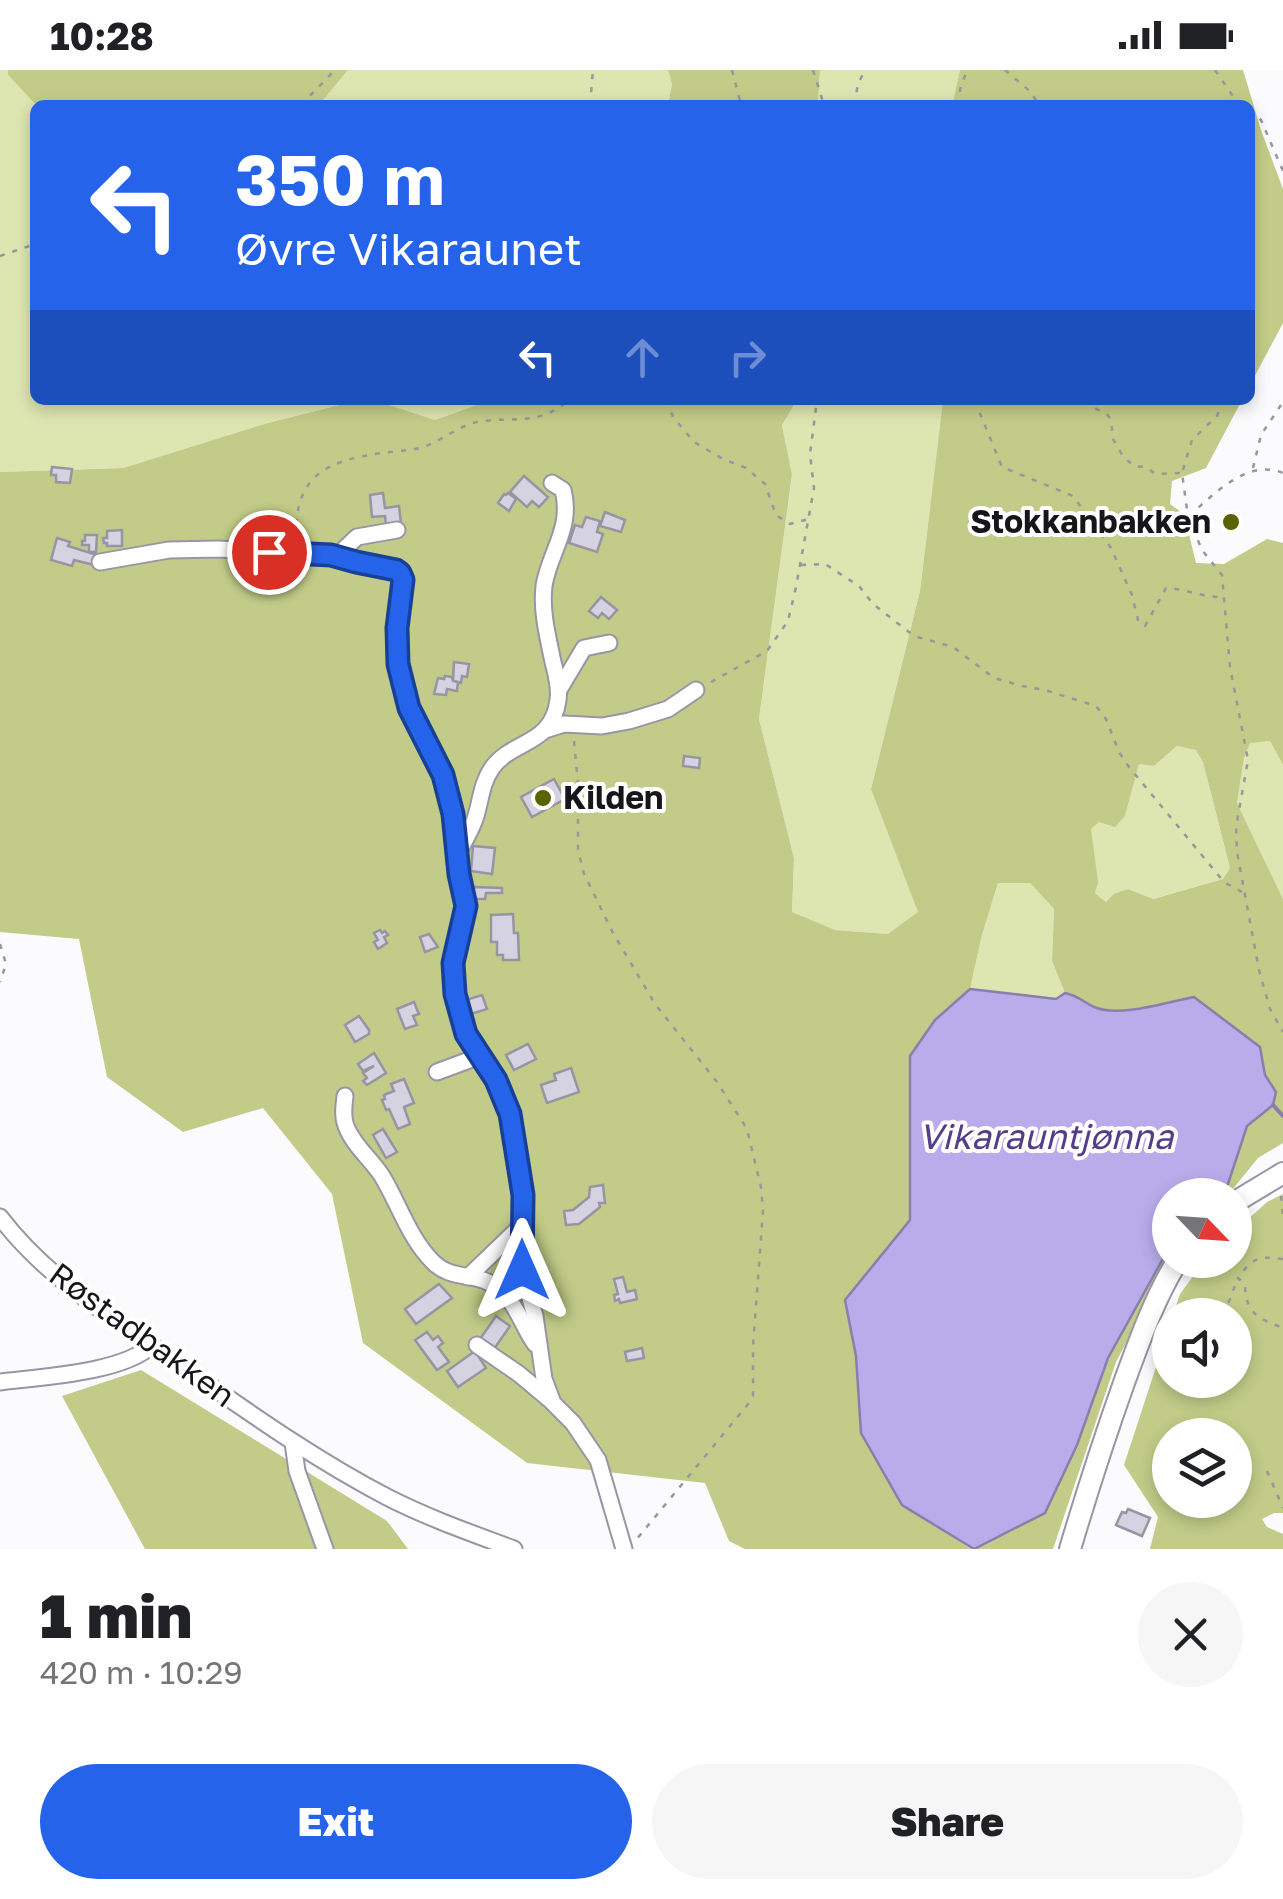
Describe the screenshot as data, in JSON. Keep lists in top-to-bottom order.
{
  "streets": {
    "street": ["Røstadbakken"]
  },
  "water": ["Vikarauntjønna"],
  "places": ["Stokkanbakken", "Kilden"],
  "north": "bottom right",
  "page": {
    "status": "10:28",
    "turn": ["350 m", "Øvre Vikaraunet"],
    "heading": ["1 min", "420 m · 10:29"],
    "buttons": ["Exit", "Share"]
  }
}
